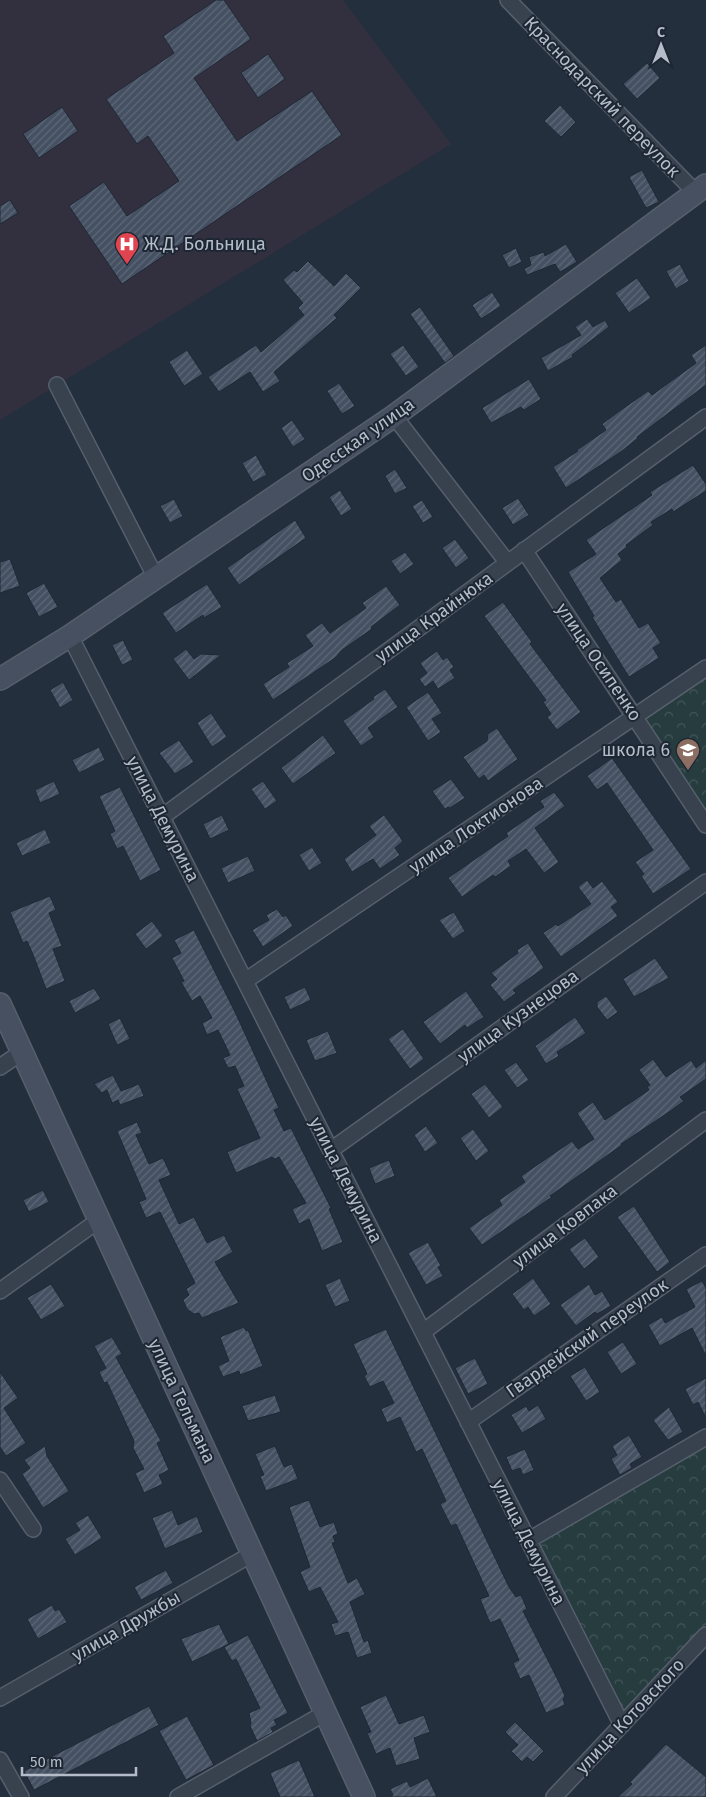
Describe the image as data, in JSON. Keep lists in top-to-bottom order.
{
  "streets": {
    "main road": ["Одесская улица", "улица Тельмана"],
    "street": [
      "Краснодарский переулок",
      "улица Крайнюка",
      "улица Осипенко",
      "улица Демурина",
      "улица Локтионова",
      "улица Кузнецова",
      "улица Ковпака",
      "Гвардейский переулок",
      "улица Дружбы",
      "улица Котовского"
    ]
  },
  "crossings": [
    ["Краснодарский переулок", "Одесская улица"],
    ["Одесская улица", "улица Демурина"],
    ["улица Крайнюка", "улица Осипенко"],
    ["улица Крайнюка", "улица Демурина"],
    ["улица Осипенко", "улица Локтионова"],
    ["улица Демурина", "улица Локтионова"],
    ["улица Демурина", "улица Кузнецова"],
    ["улица Демурина", "улица Ковпака"],
    ["улица Демурина", "Гвардейский переулок"],
    ["улица Демурина", "улица Котовского"],
    ["улица Тельмана", "улица Дружбы"]
  ],
  "places": {
    "hospital": ["Ж.Д. Больница"],
    "school or university": ["школа 6"]
  },
  "scale_bar": "50 m",
  "north": "top"
}
